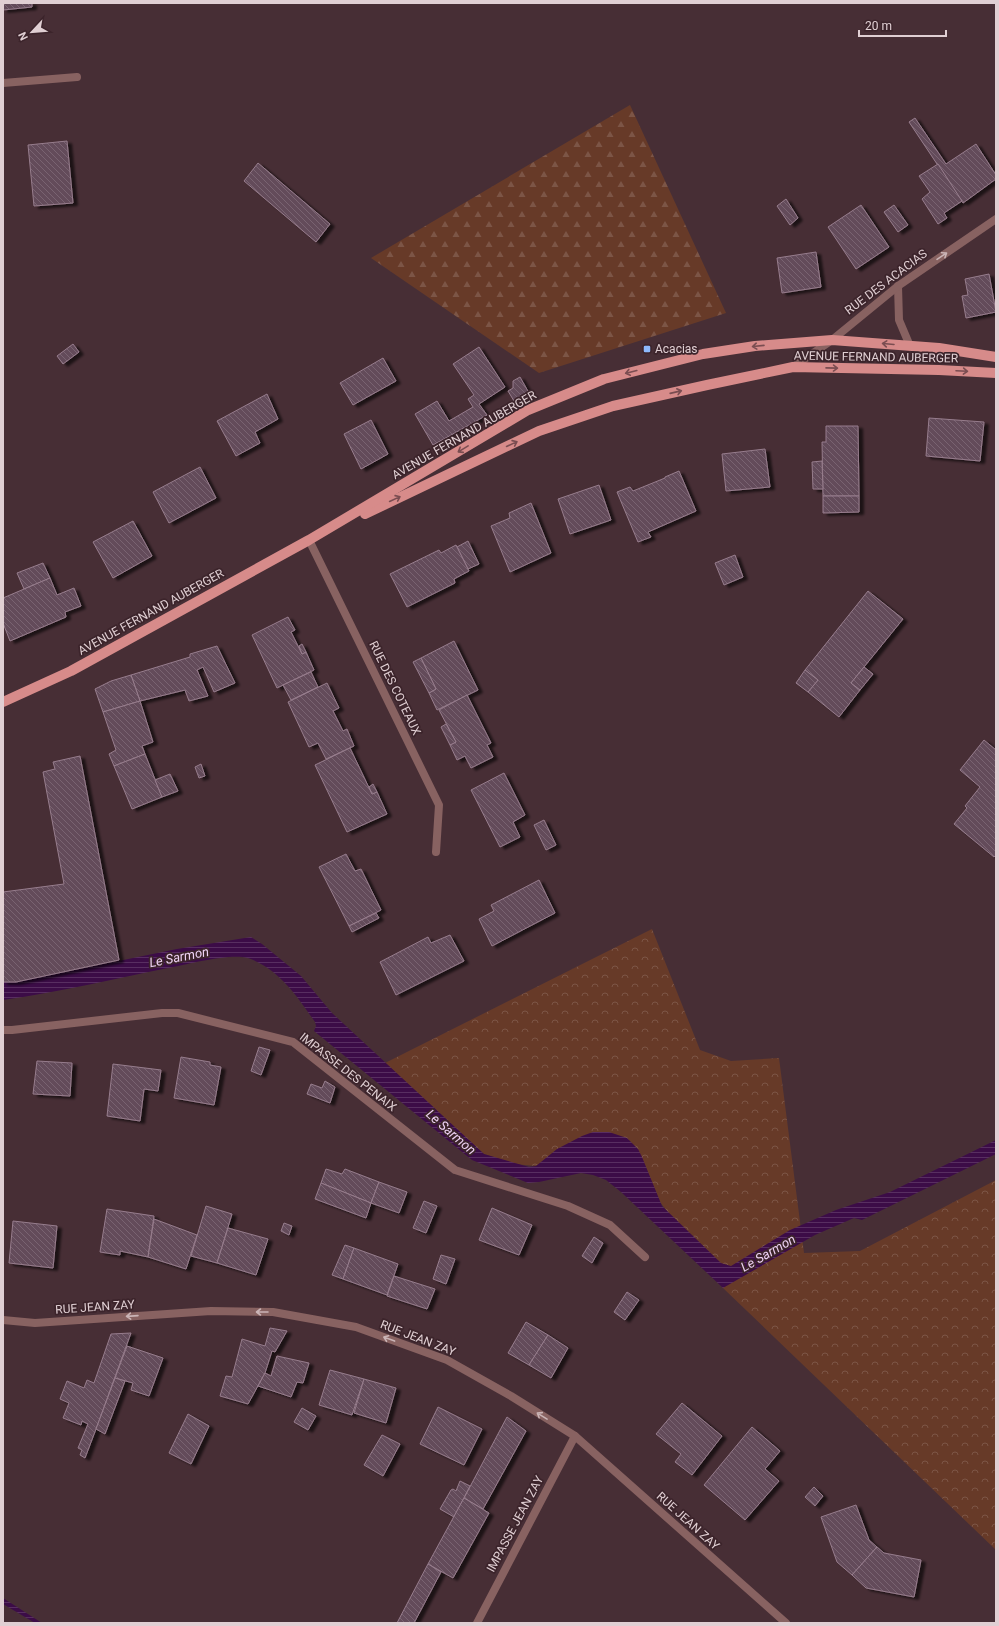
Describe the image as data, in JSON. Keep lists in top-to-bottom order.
{
  "streets": {
    "main road": ["AVENUE FERNAND AUBERGER"],
    "street": [
      "RUE DES ACACIAS",
      "RUE DES COTEAUX",
      "IMPASSE DES PENAIX",
      "RUE JEAN ZAY",
      "IMPASSE JEAN ZAY"
    ]
  },
  "crossings": [
    ["RUE DES ACACIAS", "AVENUE FERNAND AUBERGER"],
    ["AVENUE FERNAND AUBERGER", "RUE DES COTEAUX"],
    ["RUE JEAN ZAY", "IMPASSE JEAN ZAY"]
  ],
  "one_way": ["RUE DES ACACIAS", "RUE JEAN ZAY"],
  "water": ["Le Sarmon"],
  "places": {
    "transit": ["Acacias"]
  },
  "scale_bar": "20 m",
  "north": "bottom left"
}
